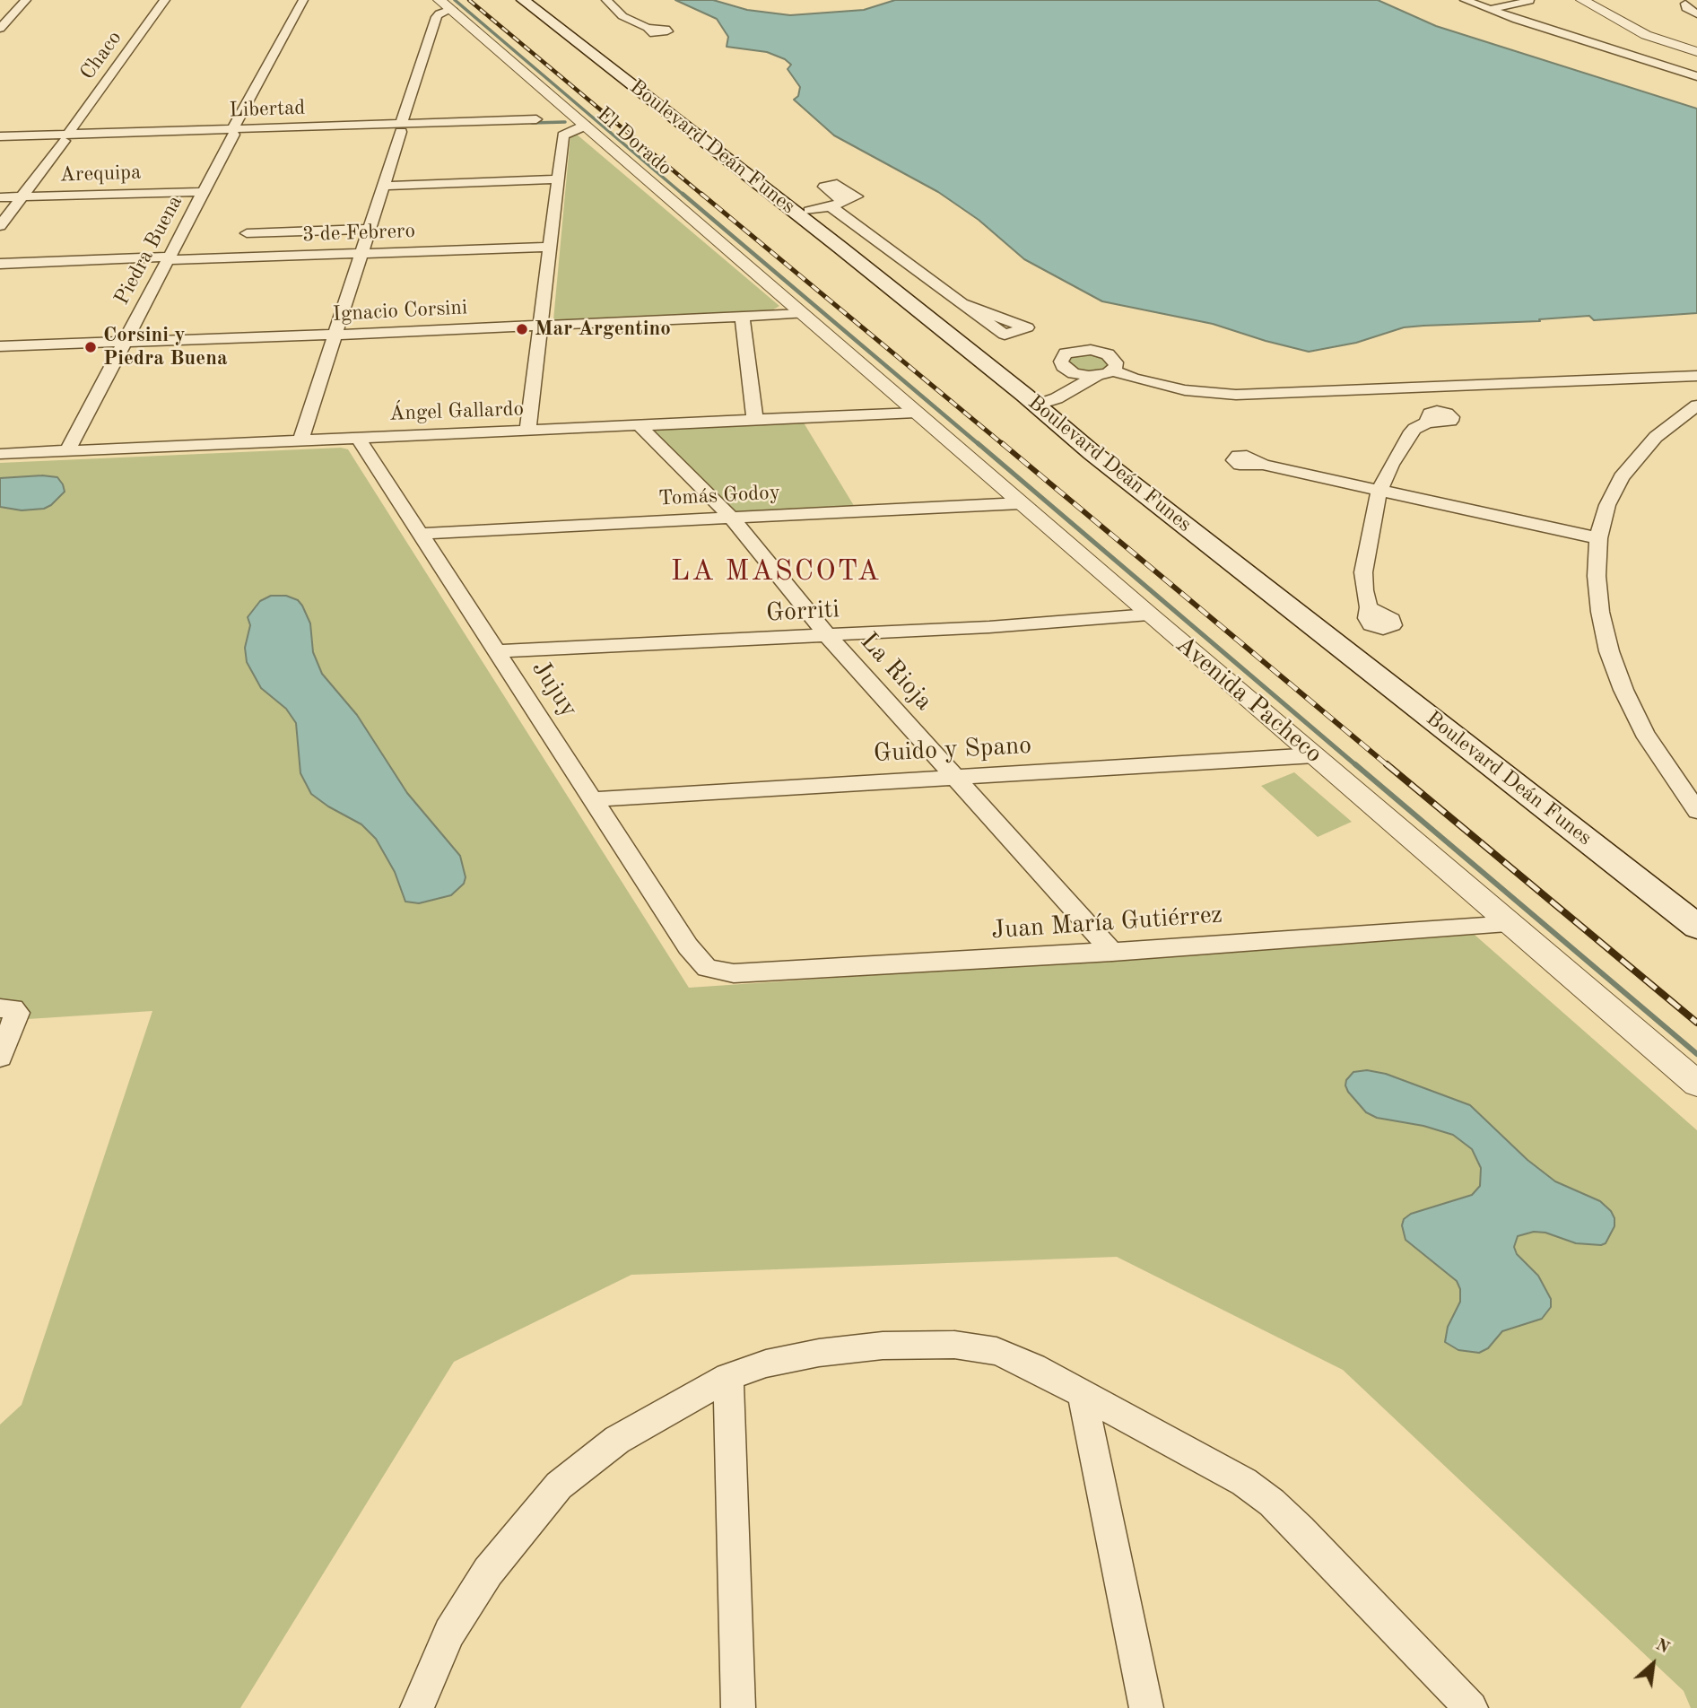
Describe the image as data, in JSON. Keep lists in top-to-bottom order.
{
  "streets": {
    "main road": ["Boulevard Deán Funes"],
    "street": [
      "Chaco",
      "Libertad",
      "El Dorado",
      "Arequipa",
      "3 de Febrero",
      "Piedra Buena",
      "Ignacio Corsini",
      "Ángel Gallardo",
      "Tomás Godoy",
      "Gorriti",
      "La Rioja",
      "Jujuy",
      "Avenida Pacheco",
      "Guido y Spano",
      "Juan María Gutiérrez"
    ]
  },
  "crossings": [
    ["Chaco", "Libertad"],
    ["Chaco", "Arequipa"],
    ["Libertad", "Piedra Buena"],
    ["El Dorado", "Ignacio Corsini"],
    ["El Dorado", "Avenida Pacheco"],
    ["Arequipa", "Piedra Buena"],
    ["3 de Febrero", "Piedra Buena"],
    ["Piedra Buena", "Ignacio Corsini"],
    ["Piedra Buena", "Ángel Gallardo"],
    ["Ignacio Corsini", "Avenida Pacheco"],
    ["Ángel Gallardo", "La Rioja"],
    ["Ángel Gallardo", "Jujuy"],
    ["Ángel Gallardo", "Avenida Pacheco"],
    ["Tomás Godoy", "La Rioja"],
    ["Tomás Godoy", "Jujuy"],
    ["Tomás Godoy", "Avenida Pacheco"],
    ["Gorriti", "La Rioja"],
    ["Gorriti", "Jujuy"],
    ["Gorriti", "Avenida Pacheco"],
    ["La Rioja", "Guido y Spano"],
    ["La Rioja", "Juan María Gutiérrez"],
    ["Jujuy", "Guido y Spano"],
    ["Jujuy", "Juan María Gutiérrez"],
    ["Avenida Pacheco", "Guido y Spano"],
    ["Avenida Pacheco", "Juan María Gutiérrez"]
  ],
  "districts": ["LA MASCOTA"],
  "places": ["Mar Argentino", "Corsini y Piedra Buena"],
  "north": "top right"
}
